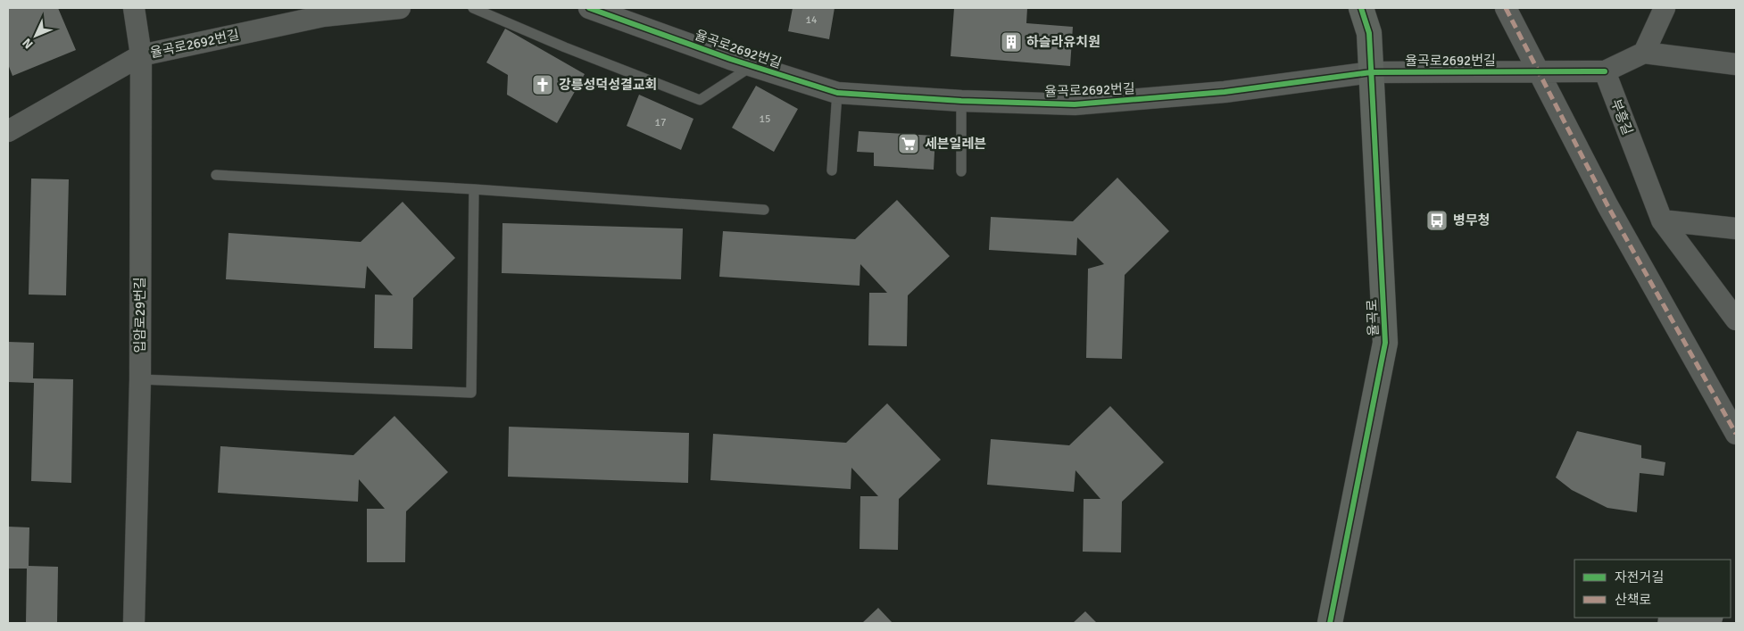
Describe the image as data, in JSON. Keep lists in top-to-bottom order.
{
  "streets": {
    "street": [
      "율곡로2692번길",
      "부흥길",
      "입암로29번길",
      "율곡로"
    ]
  },
  "crossings": [
    ["율곡로2692번길", "부흥길"],
    ["율곡로2692번길", "입암로29번길"],
    ["율곡로2692번길", "율곡로"]
  ],
  "places": {
    "building": ["하슬라유치원"],
    "church": ["강릉성덕성결교회"],
    "supermarket": ["세븐일레븐"],
    "bus stop": ["병무청"]
  },
  "house_numbers": ["14", "15", "17"],
  "legend": ["자전거길", "산책로"],
  "north": "bottom left"
}
